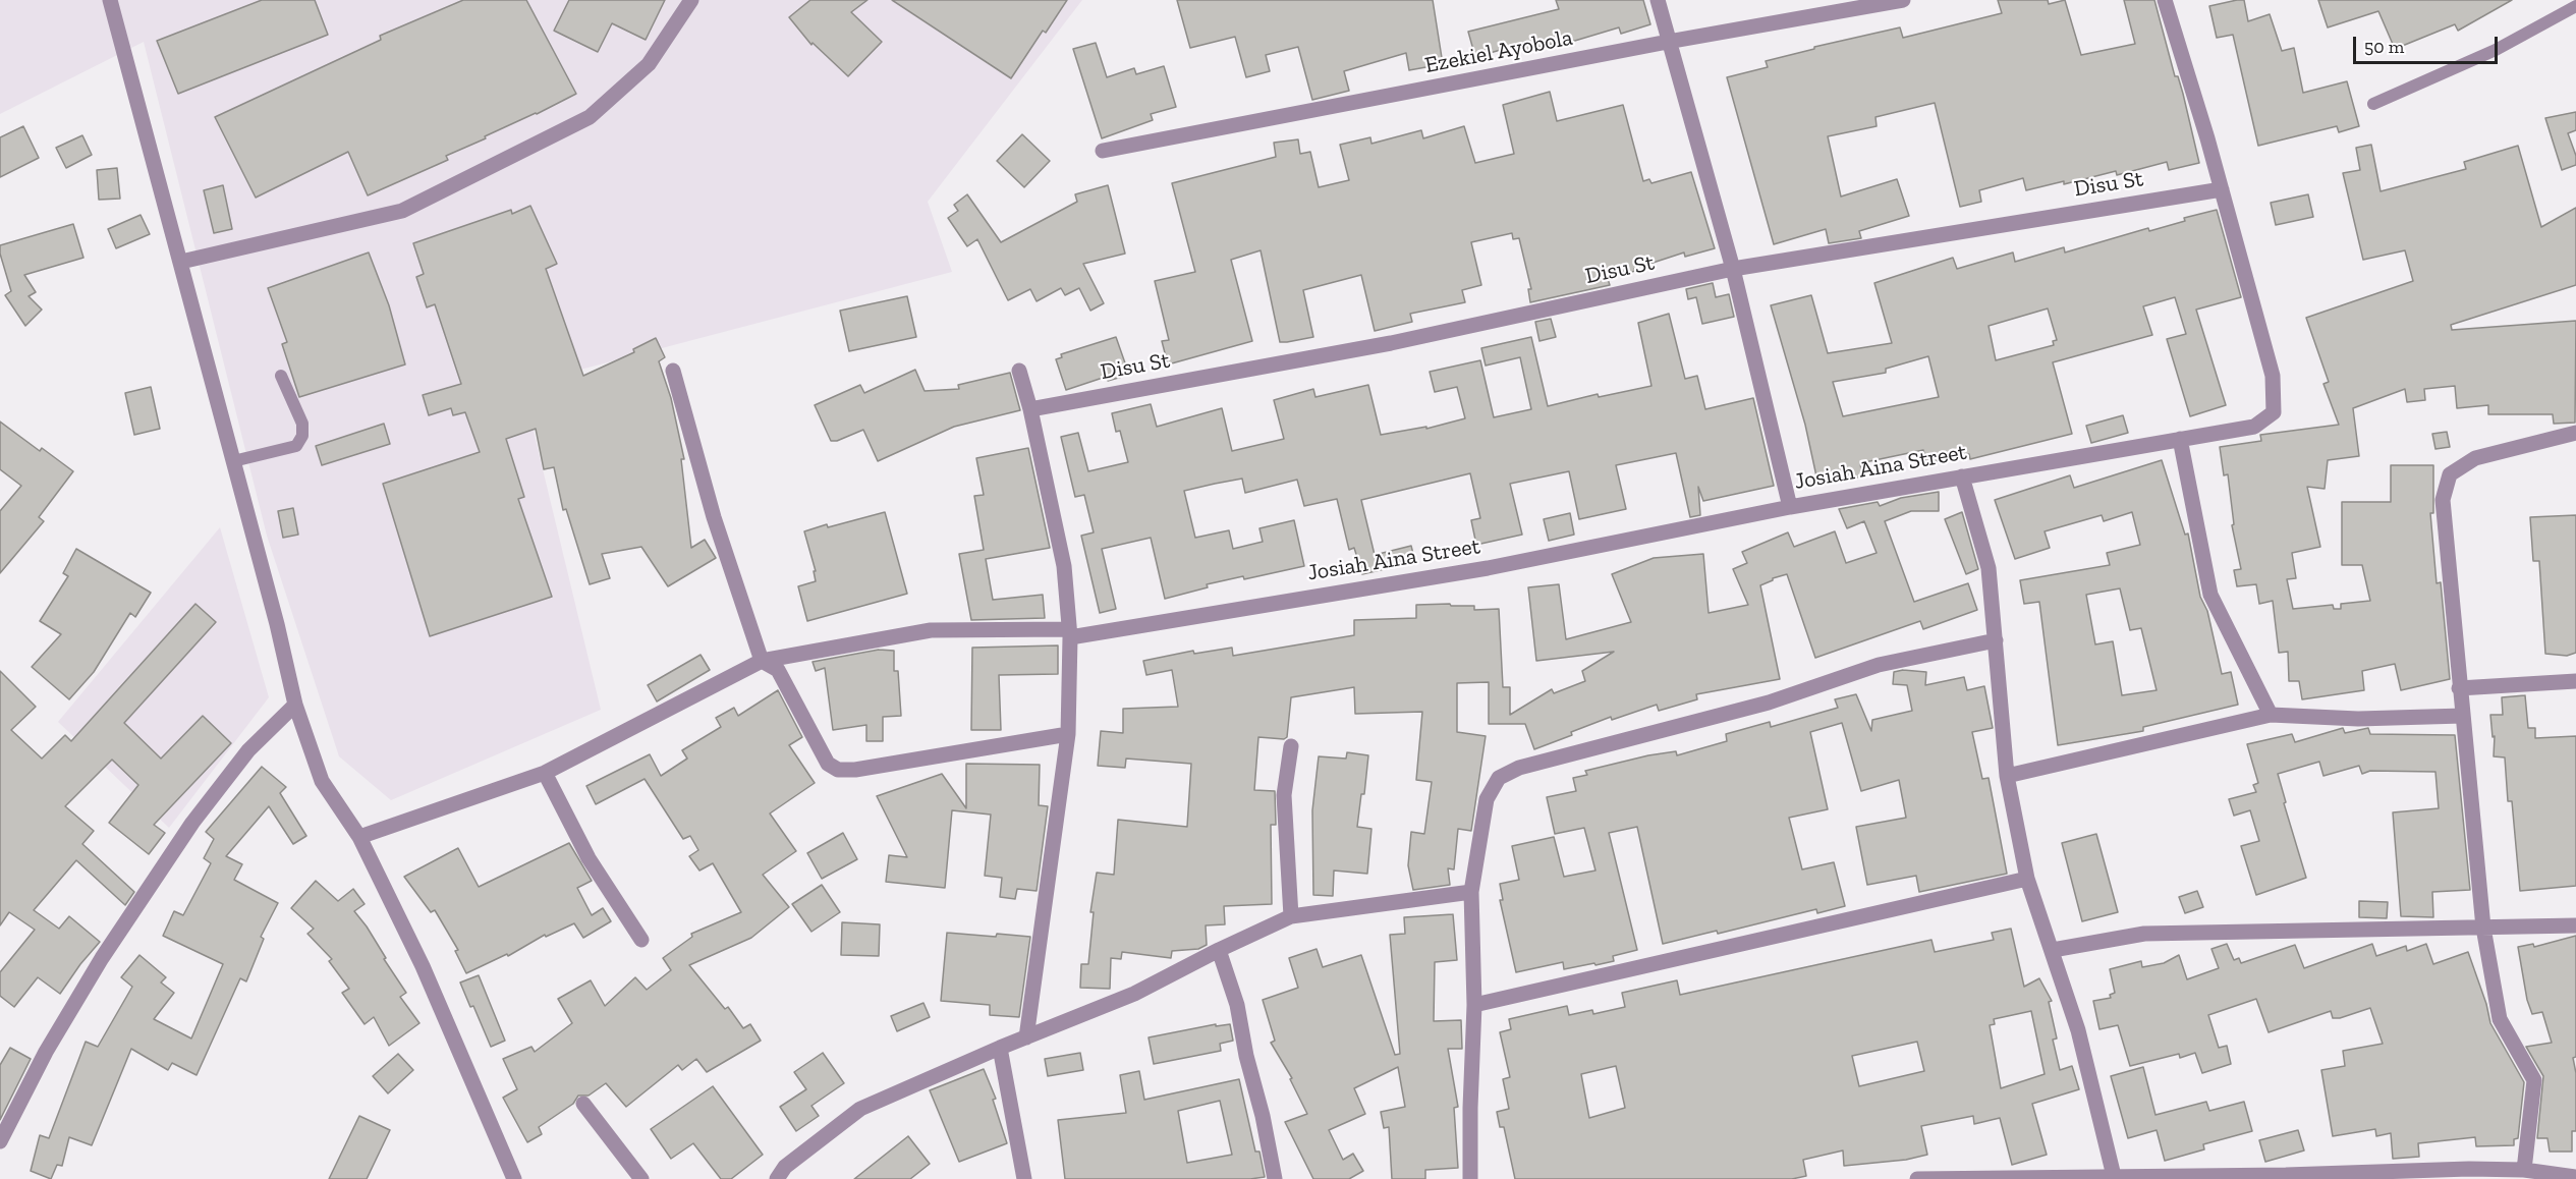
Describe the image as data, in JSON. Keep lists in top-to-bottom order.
{
  "streets": {
    "street": ["Ezekiel Ayobola", "Disu St", "Josiah Aina Street"]
  },
  "crossings": [
    ["Disu St", "Josiah Aina Street"]
  ],
  "scale_bar": "50 m"
}
